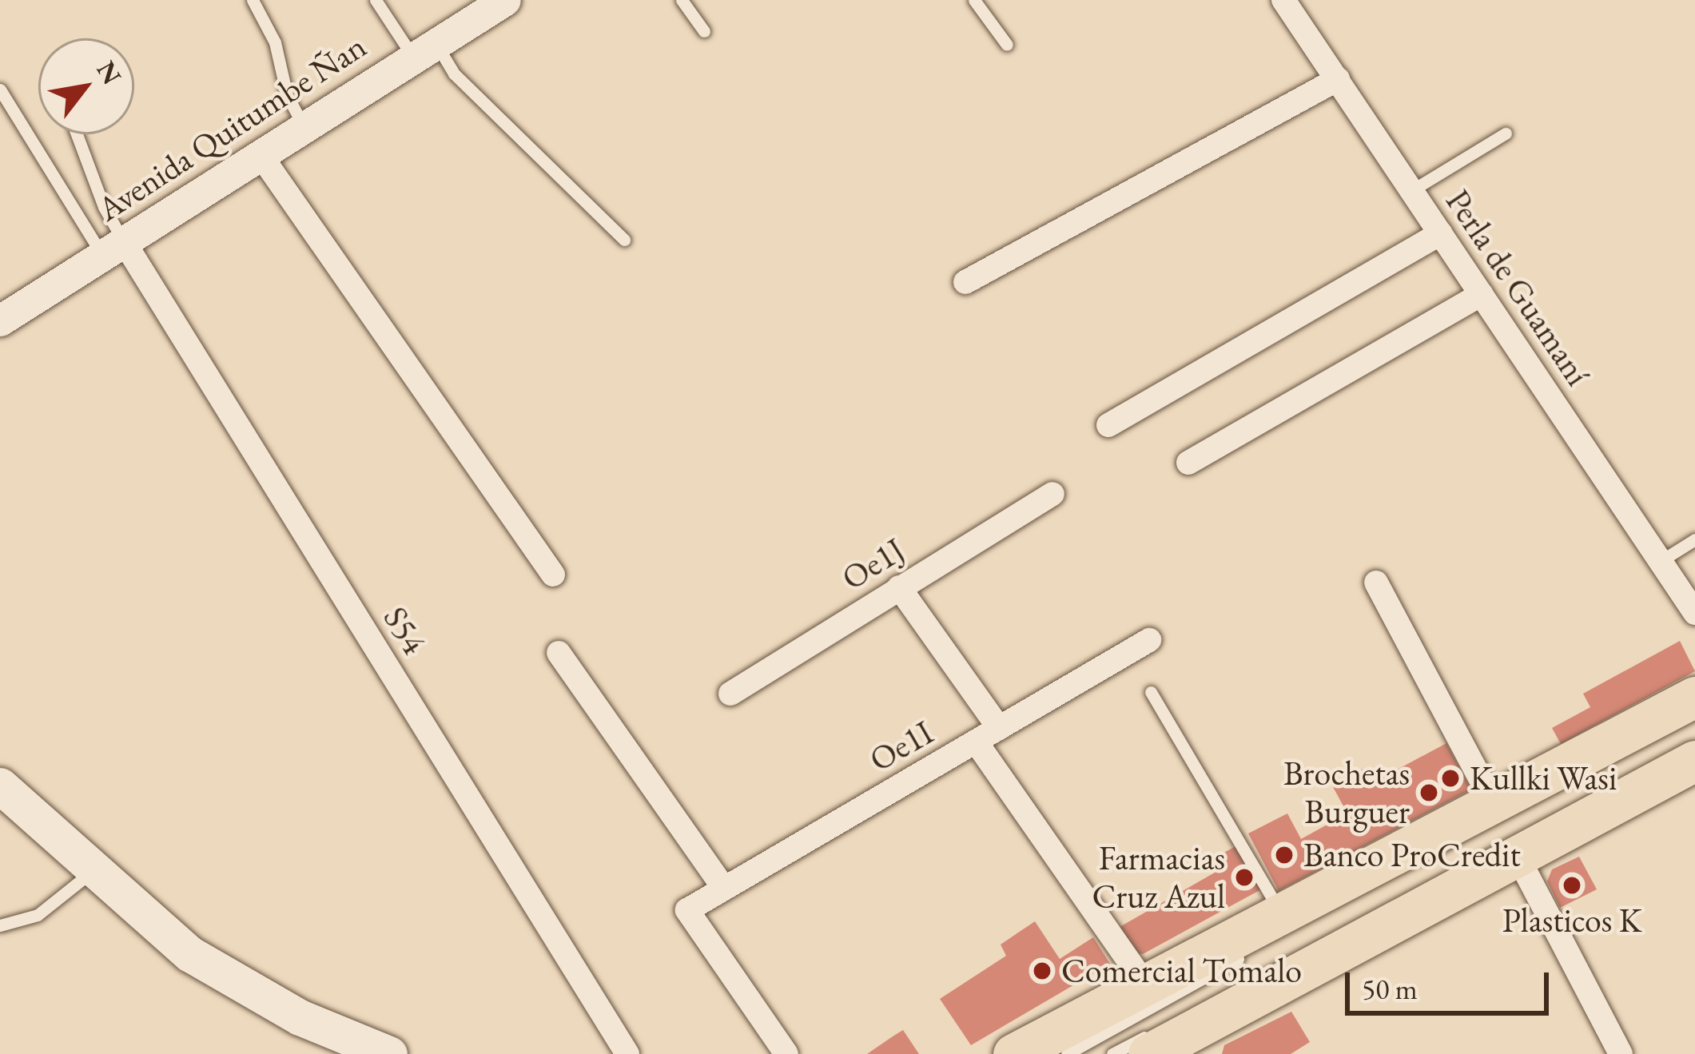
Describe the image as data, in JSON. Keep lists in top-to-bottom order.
{
  "streets": {
    "street": [
      "Avenida Quitumbe Ñan",
      "Perla de Guamaní",
      "Oe1J",
      "S54",
      "Oe1I"
    ]
  },
  "crossings": [
    ["Avenida Quitumbe Ñan", "S54"]
  ],
  "places": [
    "Kullki Wasi",
    "Brochetas Burguer",
    "Banco ProCredit",
    "Farmacias Cruz Azul",
    "Plasticos K",
    "Comercial Tomalo"
  ],
  "scale_bar": "50 m",
  "north": "top right"
}
